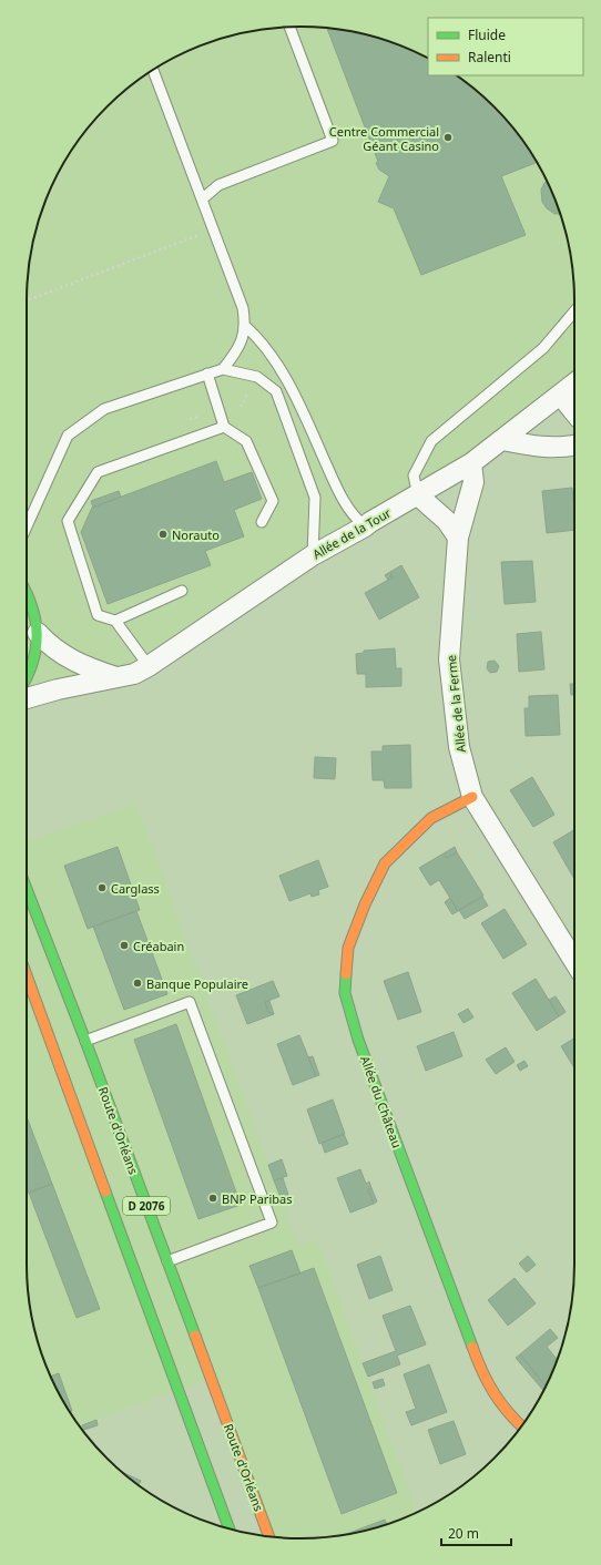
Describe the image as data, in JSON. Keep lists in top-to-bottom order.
{
  "streets": {
    "main road": ["Allée du Château", "Route d'Orléans", "D 2076"],
    "street": ["Allée de la Tour", "Allée de la Ferme"]
  },
  "crossings": [
    ["Allée de la Tour", "Allée de la Ferme"],
    ["Allée de la Ferme", "Allée du Château"]
  ],
  "places": [
    "Centre Commercial Géant Casino",
    "Norauto",
    "Carglass",
    "Créabain",
    "Banque Populaire",
    "BNP Paribas"
  ],
  "legend": ["Fluide", "Ralenti"],
  "scale_bar": "20 m"
}
